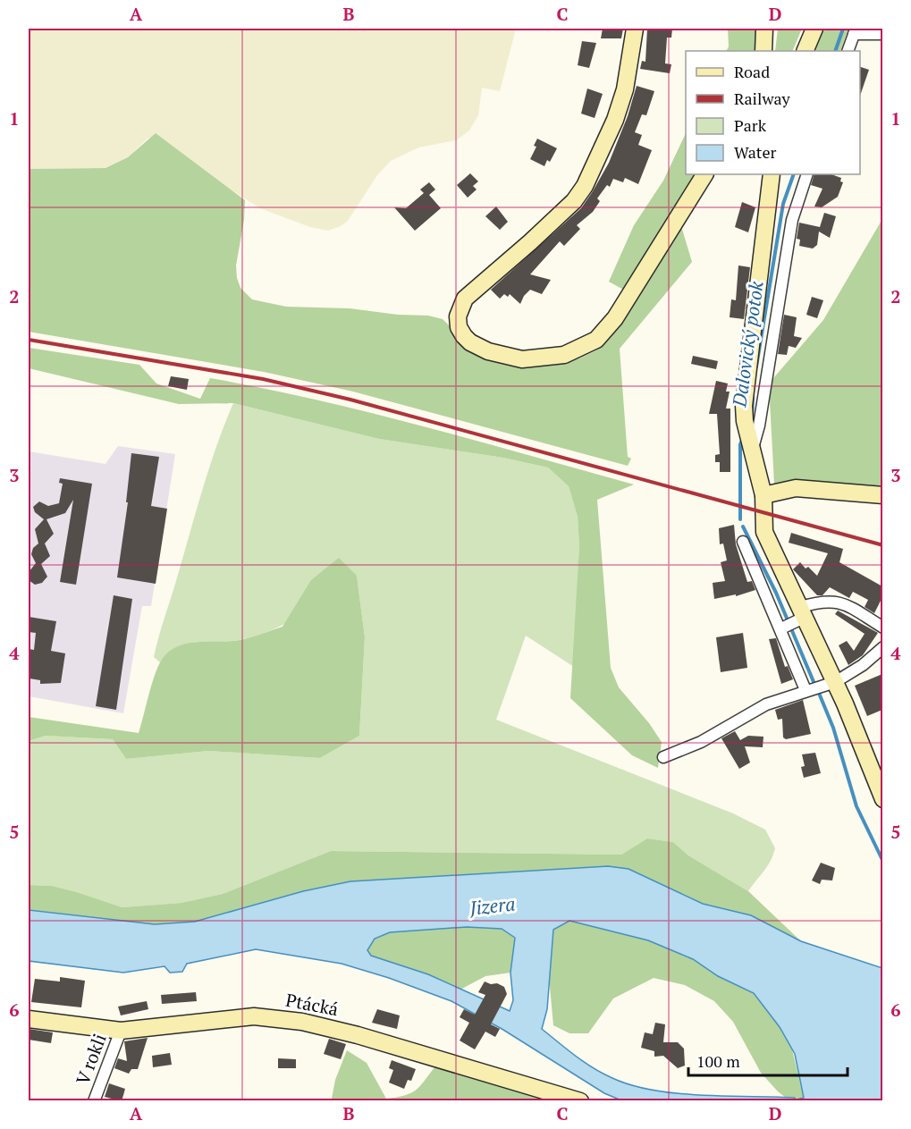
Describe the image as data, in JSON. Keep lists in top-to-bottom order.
{
  "streets": {
    "main road": ["Ptácká"],
    "street": ["V rokli"]
  },
  "crossings": [
    ["Ptácká", "V rokli"]
  ],
  "water": ["Dalovický potok", "Jizera"],
  "legend": [
    "Road",
    "Railway",
    "Park",
    "Water"
  ],
  "scale_bar": "100 m",
  "grid": {
    "columns": [
      "A",
      "B",
      "C",
      "D"
    ],
    "rows": [
      "1",
      "2",
      "3",
      "4",
      "5",
      "6"
    ]
  }
}
